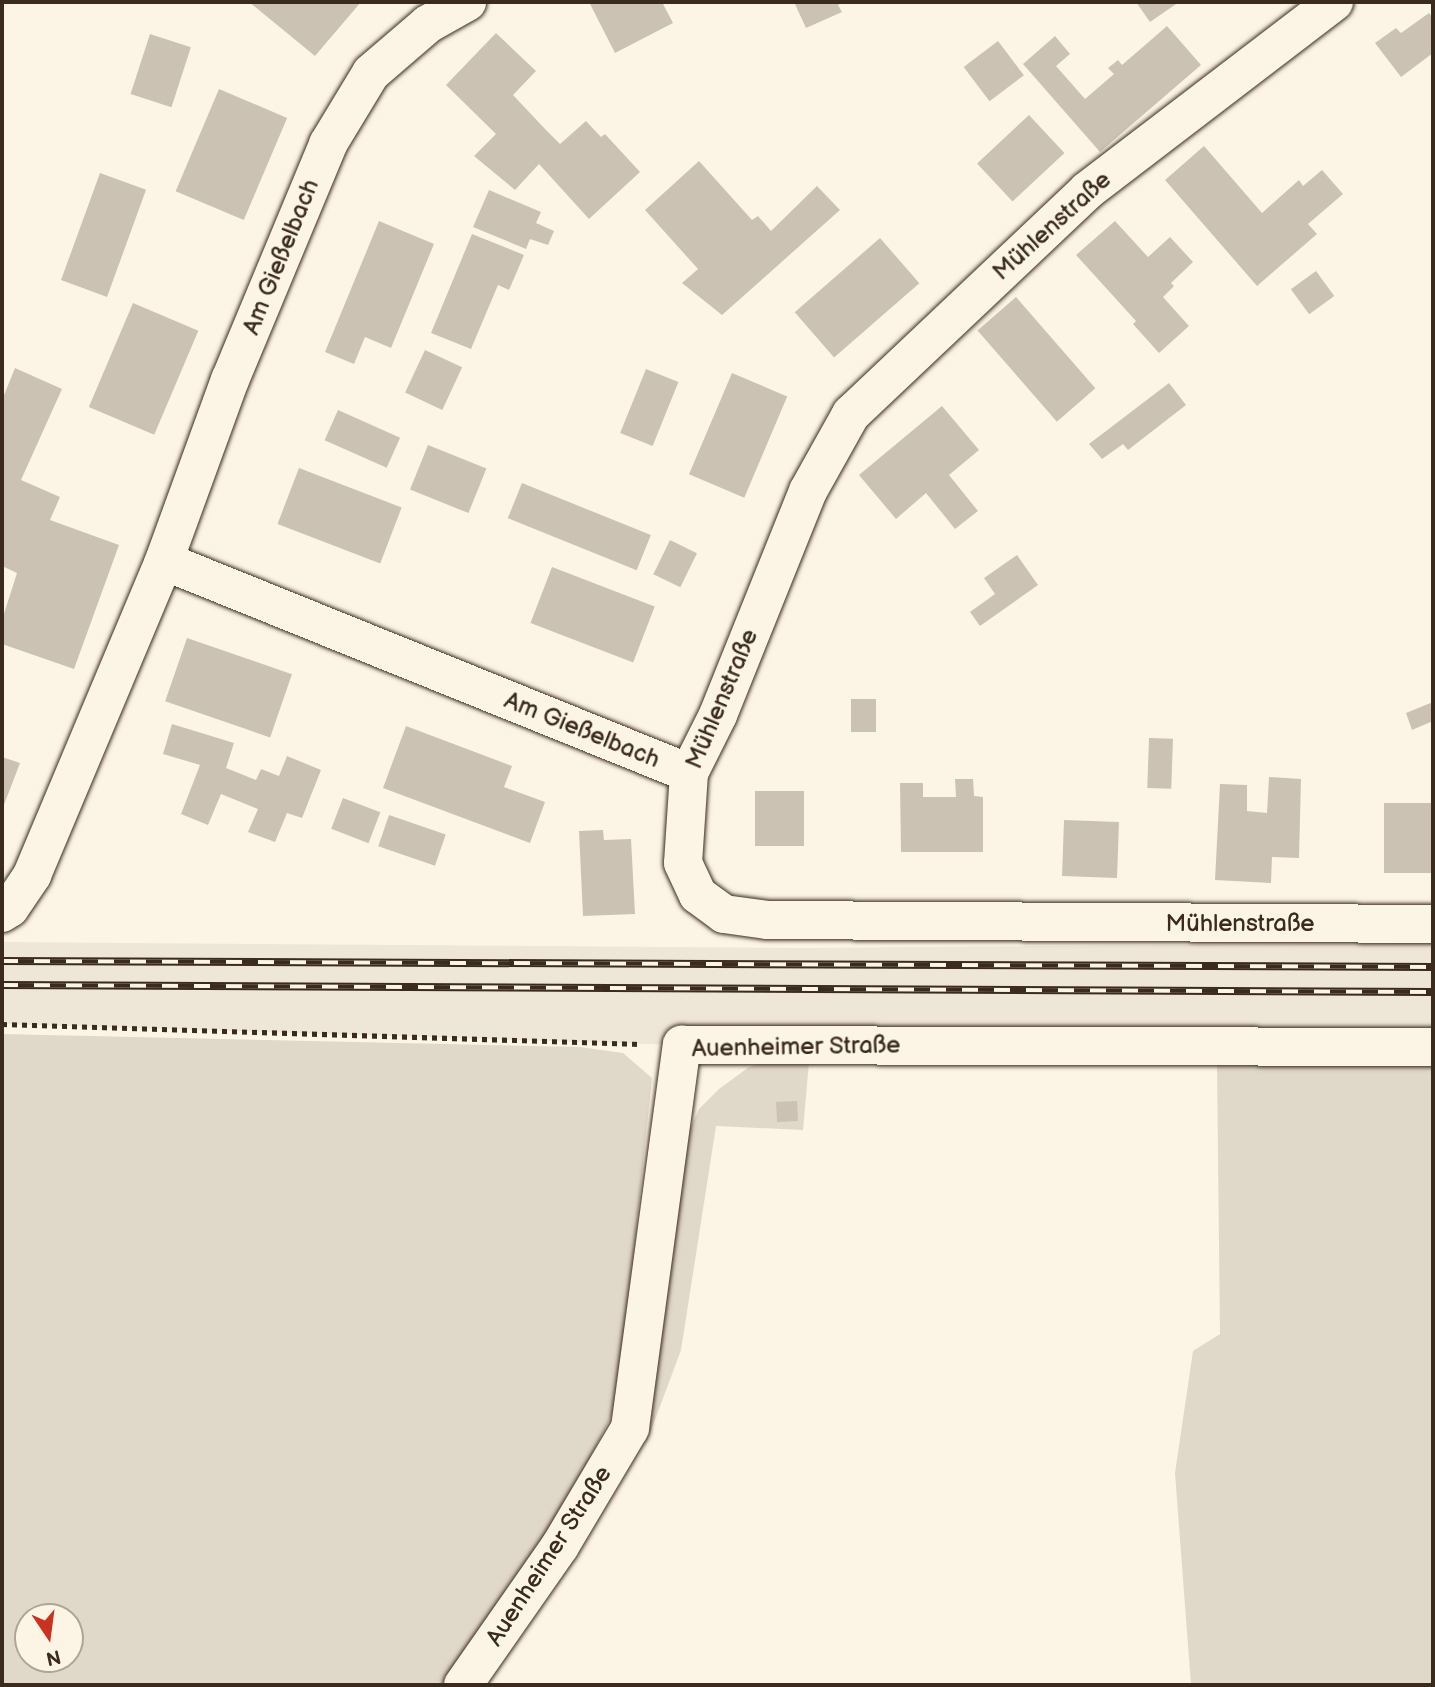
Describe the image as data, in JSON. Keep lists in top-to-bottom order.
{
  "streets": {
    "street": ["Mühlenstraße", "Am Gießelbach", "Auenheimer Straße"]
  },
  "crossings": [
    ["Mühlenstraße", "Am Gießelbach"]
  ],
  "north": "bottom"
}
